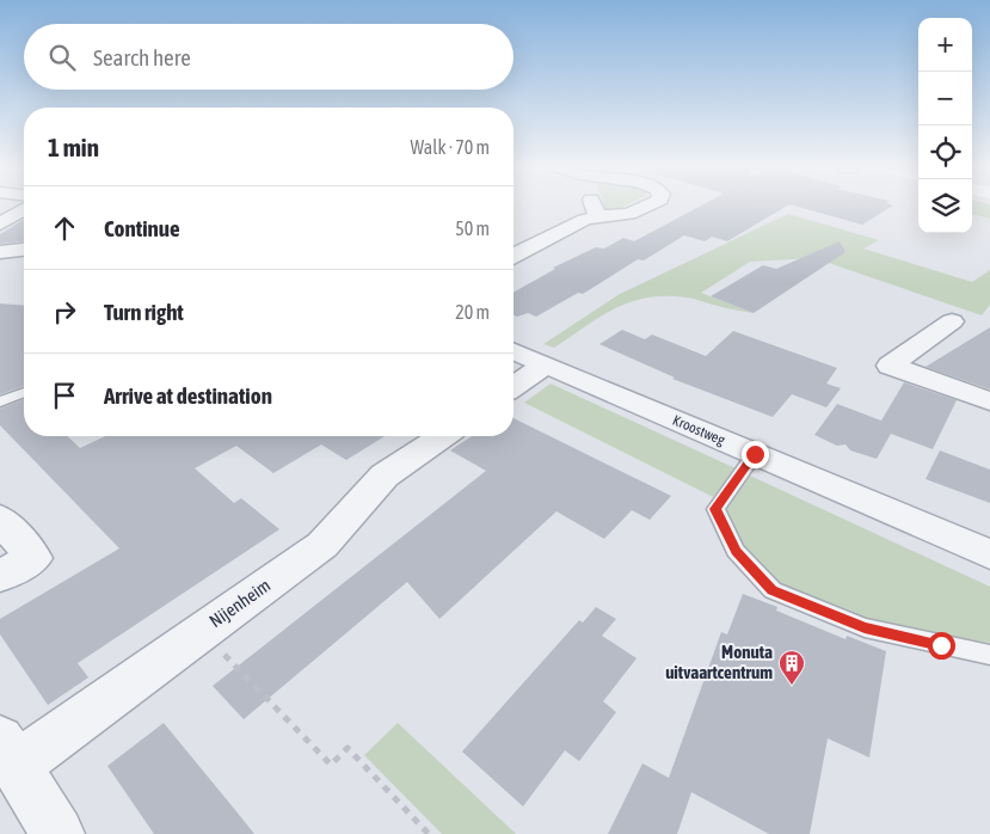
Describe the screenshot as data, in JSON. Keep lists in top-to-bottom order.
{
  "streets": {
    "street": ["Kroostweg", "Nijenheim"]
  },
  "places": {
    "building": ["Monuta uitvaartcentrum"]
  },
  "page": {
    "map_buttons": ["+", "−"],
    "search": "Search here",
    "heading": ["1 min", "Walk · 70 m"],
    "list": [
      ["Continue", "50 m"],
      ["Turn right", "20 m"],
      "Arrive at destination"
    ]
  }
}
